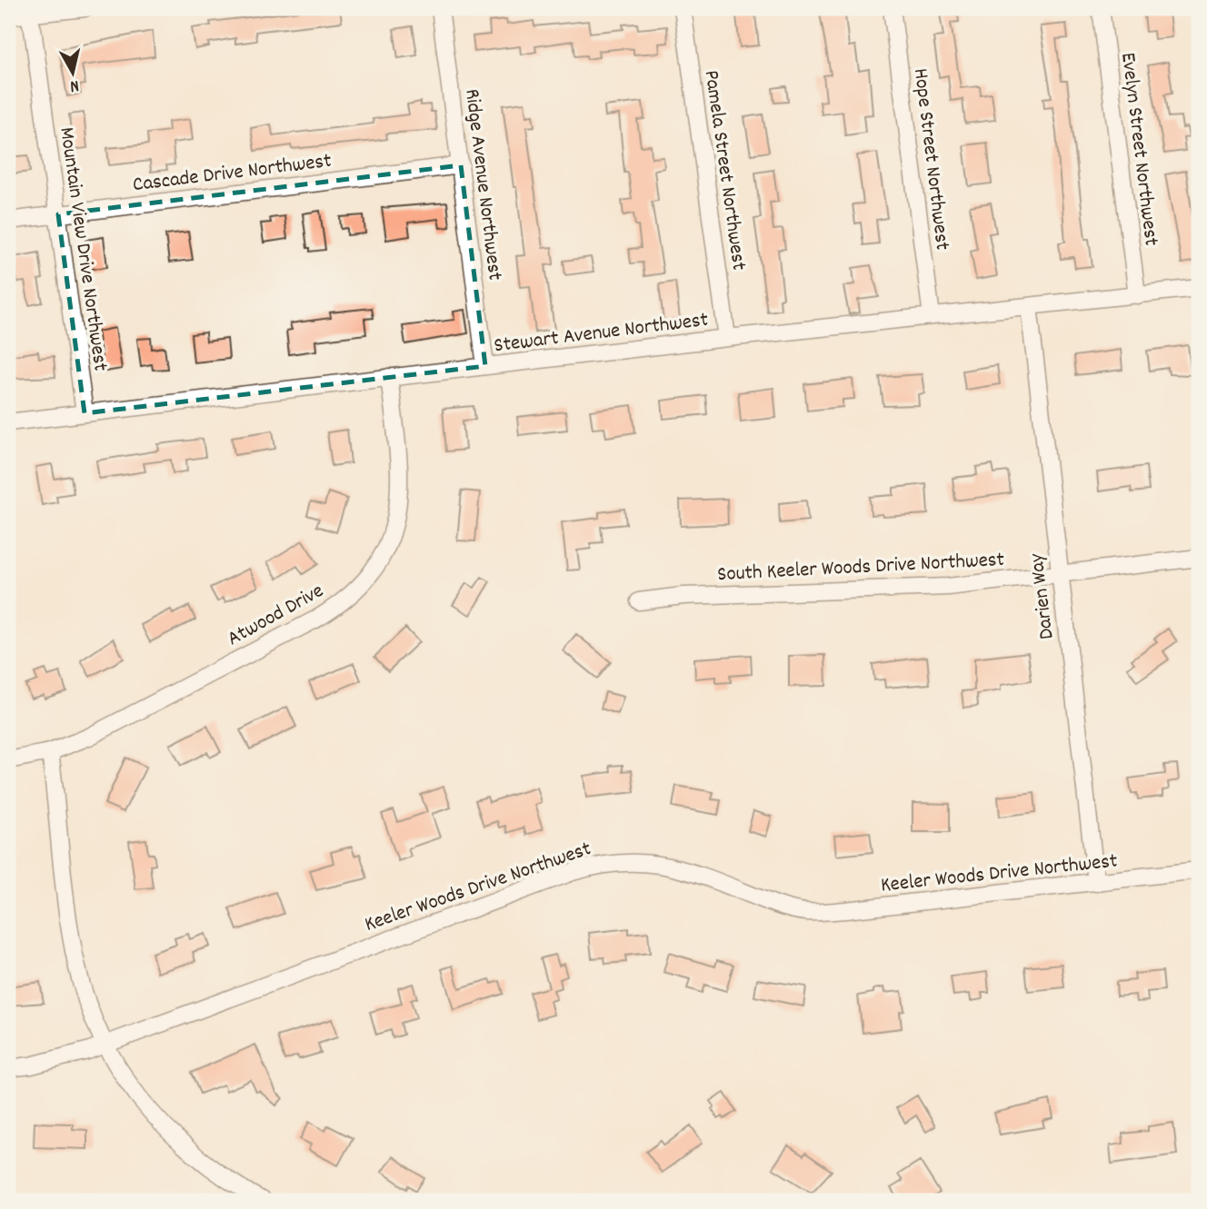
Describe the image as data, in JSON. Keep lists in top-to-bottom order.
{
  "streets": {
    "street": [
      "Evelyn Street Northwest",
      "Hope Street Northwest",
      "Pamela Street Northwest",
      "Cascade Drive Northwest",
      "Ridge Avenue Northwest",
      "Mountain View Drive Northwest",
      "Stewart Avenue Northwest",
      "South Keeler Woods Drive Northwest",
      "Darien Way",
      "Atwood Drive",
      "Keeler Woods Drive Northwest"
    ]
  },
  "crossings": [
    ["Evelyn Street Northwest", "Stewart Avenue Northwest"],
    ["Hope Street Northwest", "Stewart Avenue Northwest"],
    ["Pamela Street Northwest", "Stewart Avenue Northwest"],
    ["Cascade Drive Northwest", "Ridge Avenue Northwest"],
    ["Cascade Drive Northwest", "Mountain View Drive Northwest"],
    ["Ridge Avenue Northwest", "Stewart Avenue Northwest"],
    ["Mountain View Drive Northwest", "Stewart Avenue Northwest"],
    ["Stewart Avenue Northwest", "Darien Way"],
    ["Stewart Avenue Northwest", "Atwood Drive"],
    ["South Keeler Woods Drive Northwest", "Darien Way"],
    ["Darien Way", "Keeler Woods Drive Northwest"]
  ],
  "north": "bottom"
}
